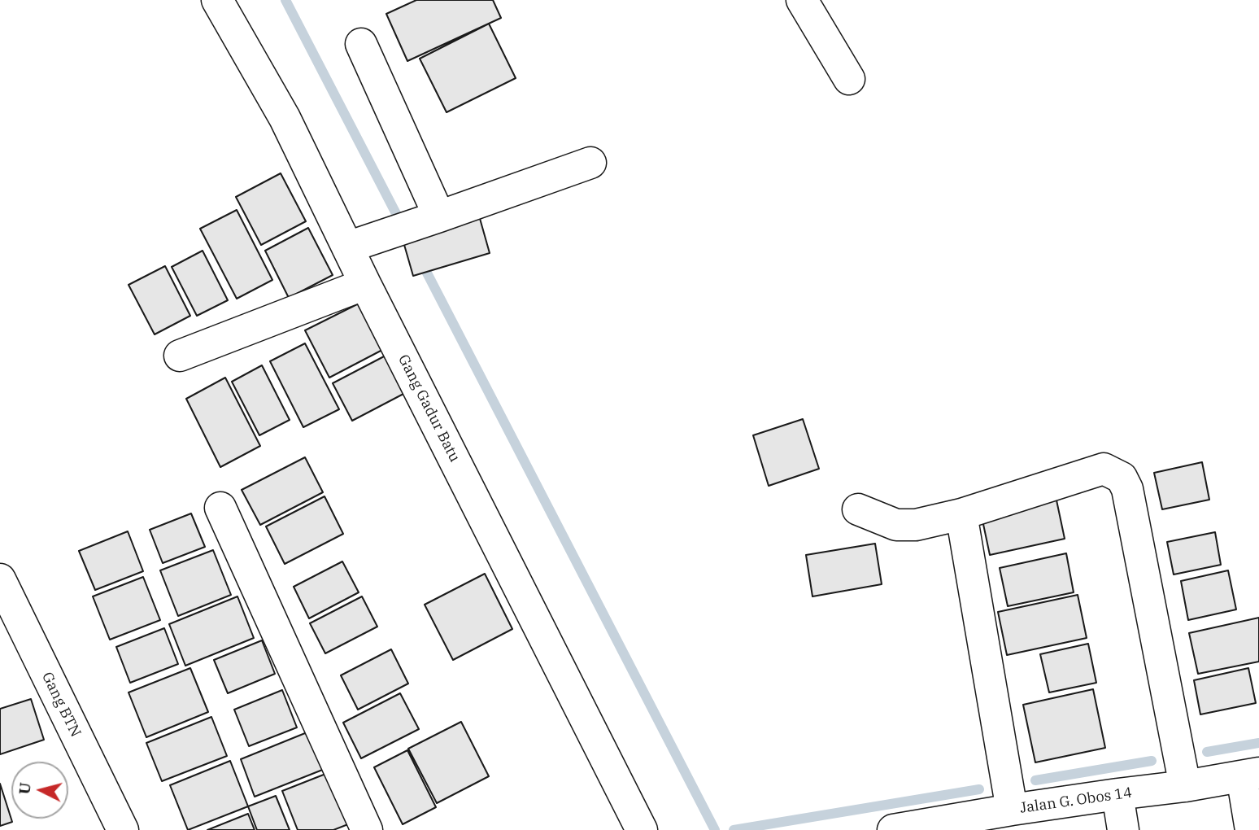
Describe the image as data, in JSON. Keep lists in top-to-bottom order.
{
  "streets": {
    "street": ["Gang Gadur Batu", "Gang BTN", "Jalan G. Obos 14"]
  },
  "north": "left"
}
